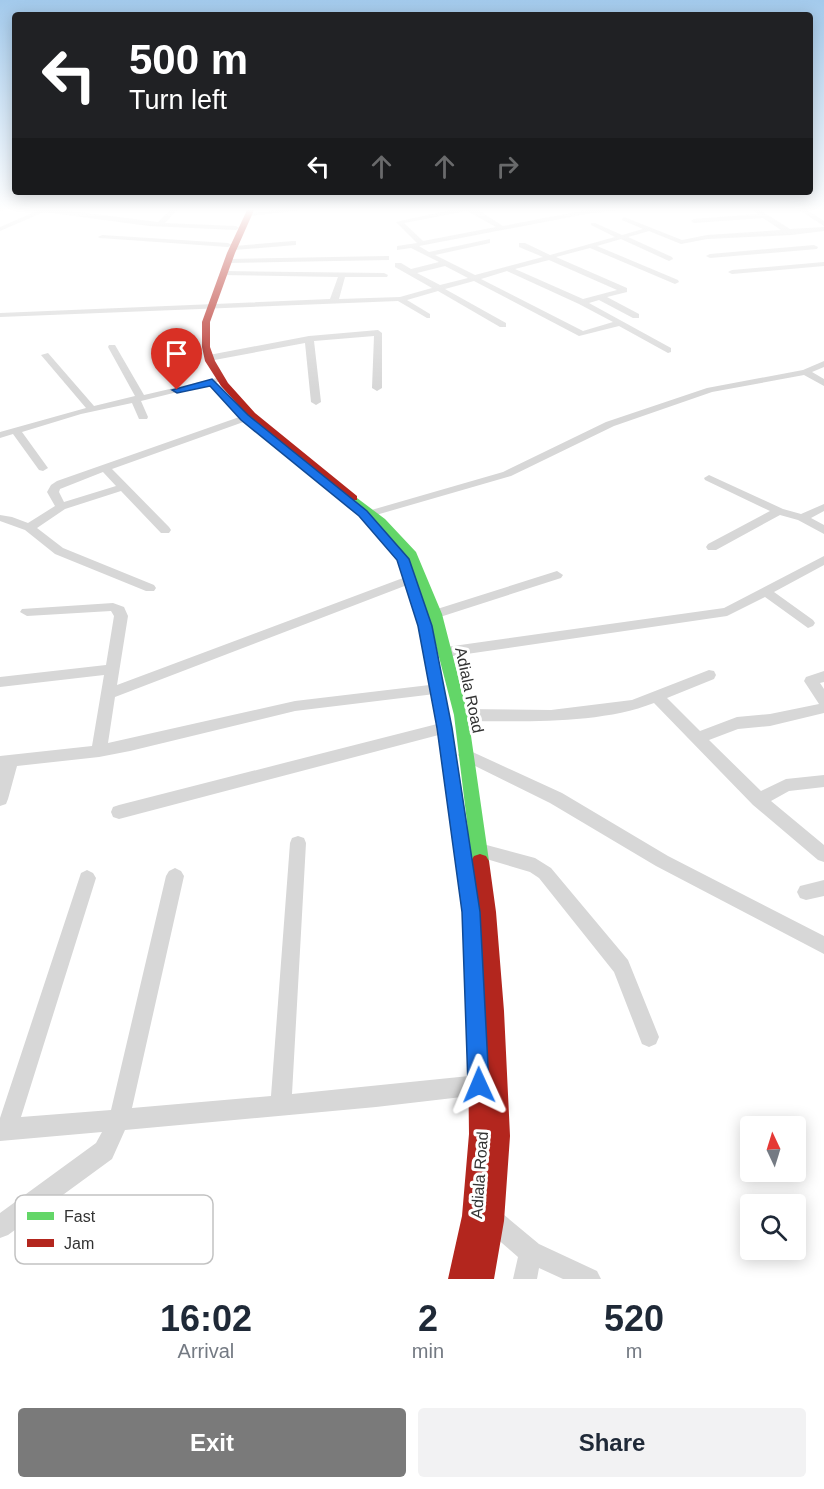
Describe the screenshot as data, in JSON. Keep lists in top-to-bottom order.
{
  "streets": {
    "main road": ["Adiala Road"]
  },
  "legend": ["Fast", "Jam"],
  "north": "top",
  "page": {
    "turn": ["500 m", "Turn left"],
    "eta": [
      "16:02",
      "Arrival",
      "2",
      "min",
      "520",
      "m"
    ],
    "buttons": ["Exit", "Share"]
  }
}
